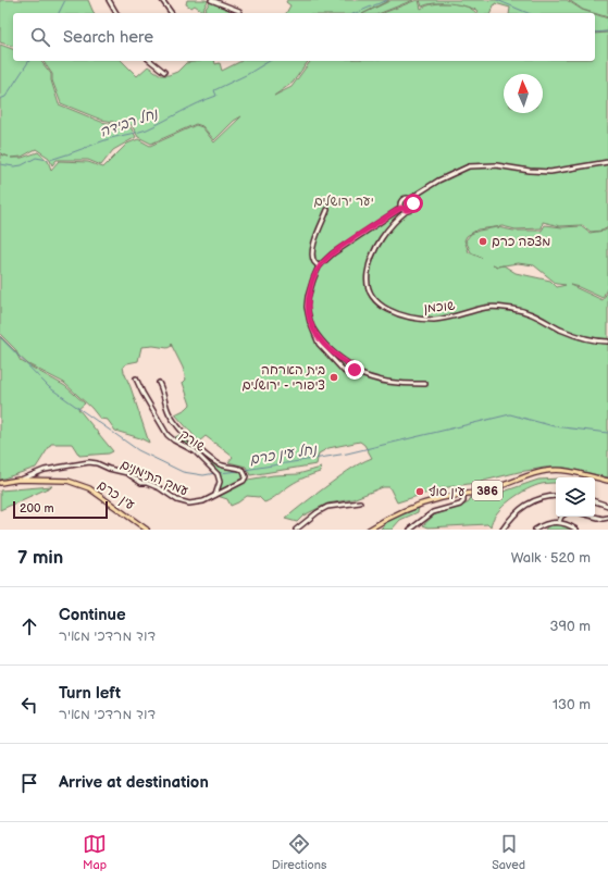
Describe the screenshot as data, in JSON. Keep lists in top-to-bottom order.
{
  "streets": {
    "main road": ["386", "עין כרם"],
    "street": ["שוכמן", "שורק", "עמק התימנים"]
  },
  "crossings": [
    ["שורק", "עמק התימנים"],
    ["עמק התימנים", "עין כרם"]
  ],
  "water": ["נחל רבידה", "נחל עין כרם"],
  "parks": ["יער ירושלים"],
  "places": ["מצפה כרם", "בית הארחה ציפורי - ירושלים", "עין סוף"],
  "scale_bar": "200 m",
  "north": "top",
  "page": {
    "search": "Search here",
    "scale": "200 m",
    "heading": ["7 min", "Walk · 520 m"],
    "list": [
      ["Continue", "דוד מרדכי מאיר", "390 m"],
      ["Turn left", "דוד מרדכי מאיר", "130 m"],
      "Arrive at destination"
    ],
    "nav": ["Map", "Directions", "Saved"]
  }
}
